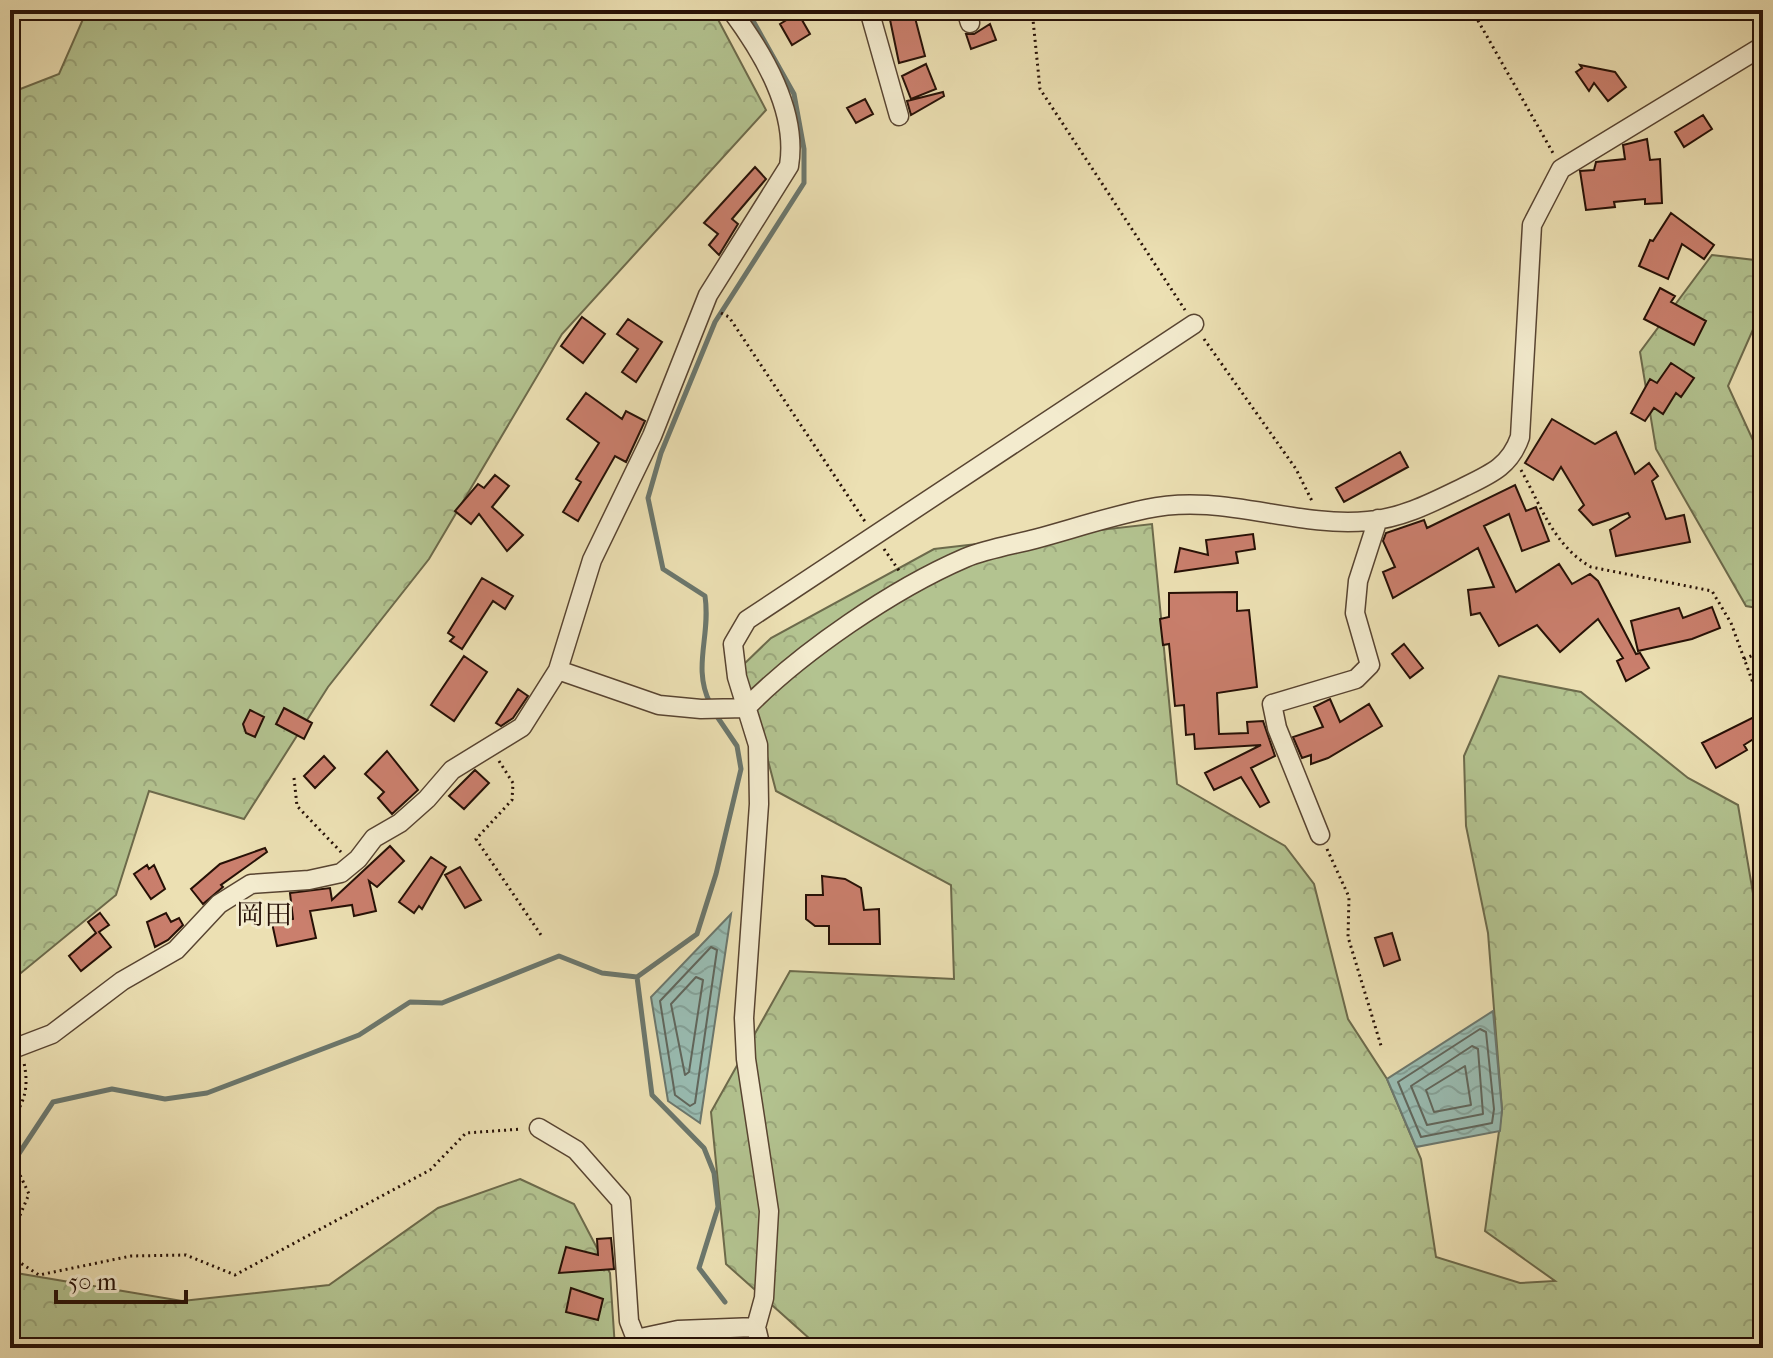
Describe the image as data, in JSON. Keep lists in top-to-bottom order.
{
  "districts": ["岡田"],
  "scale_bar": "50 m"
}
